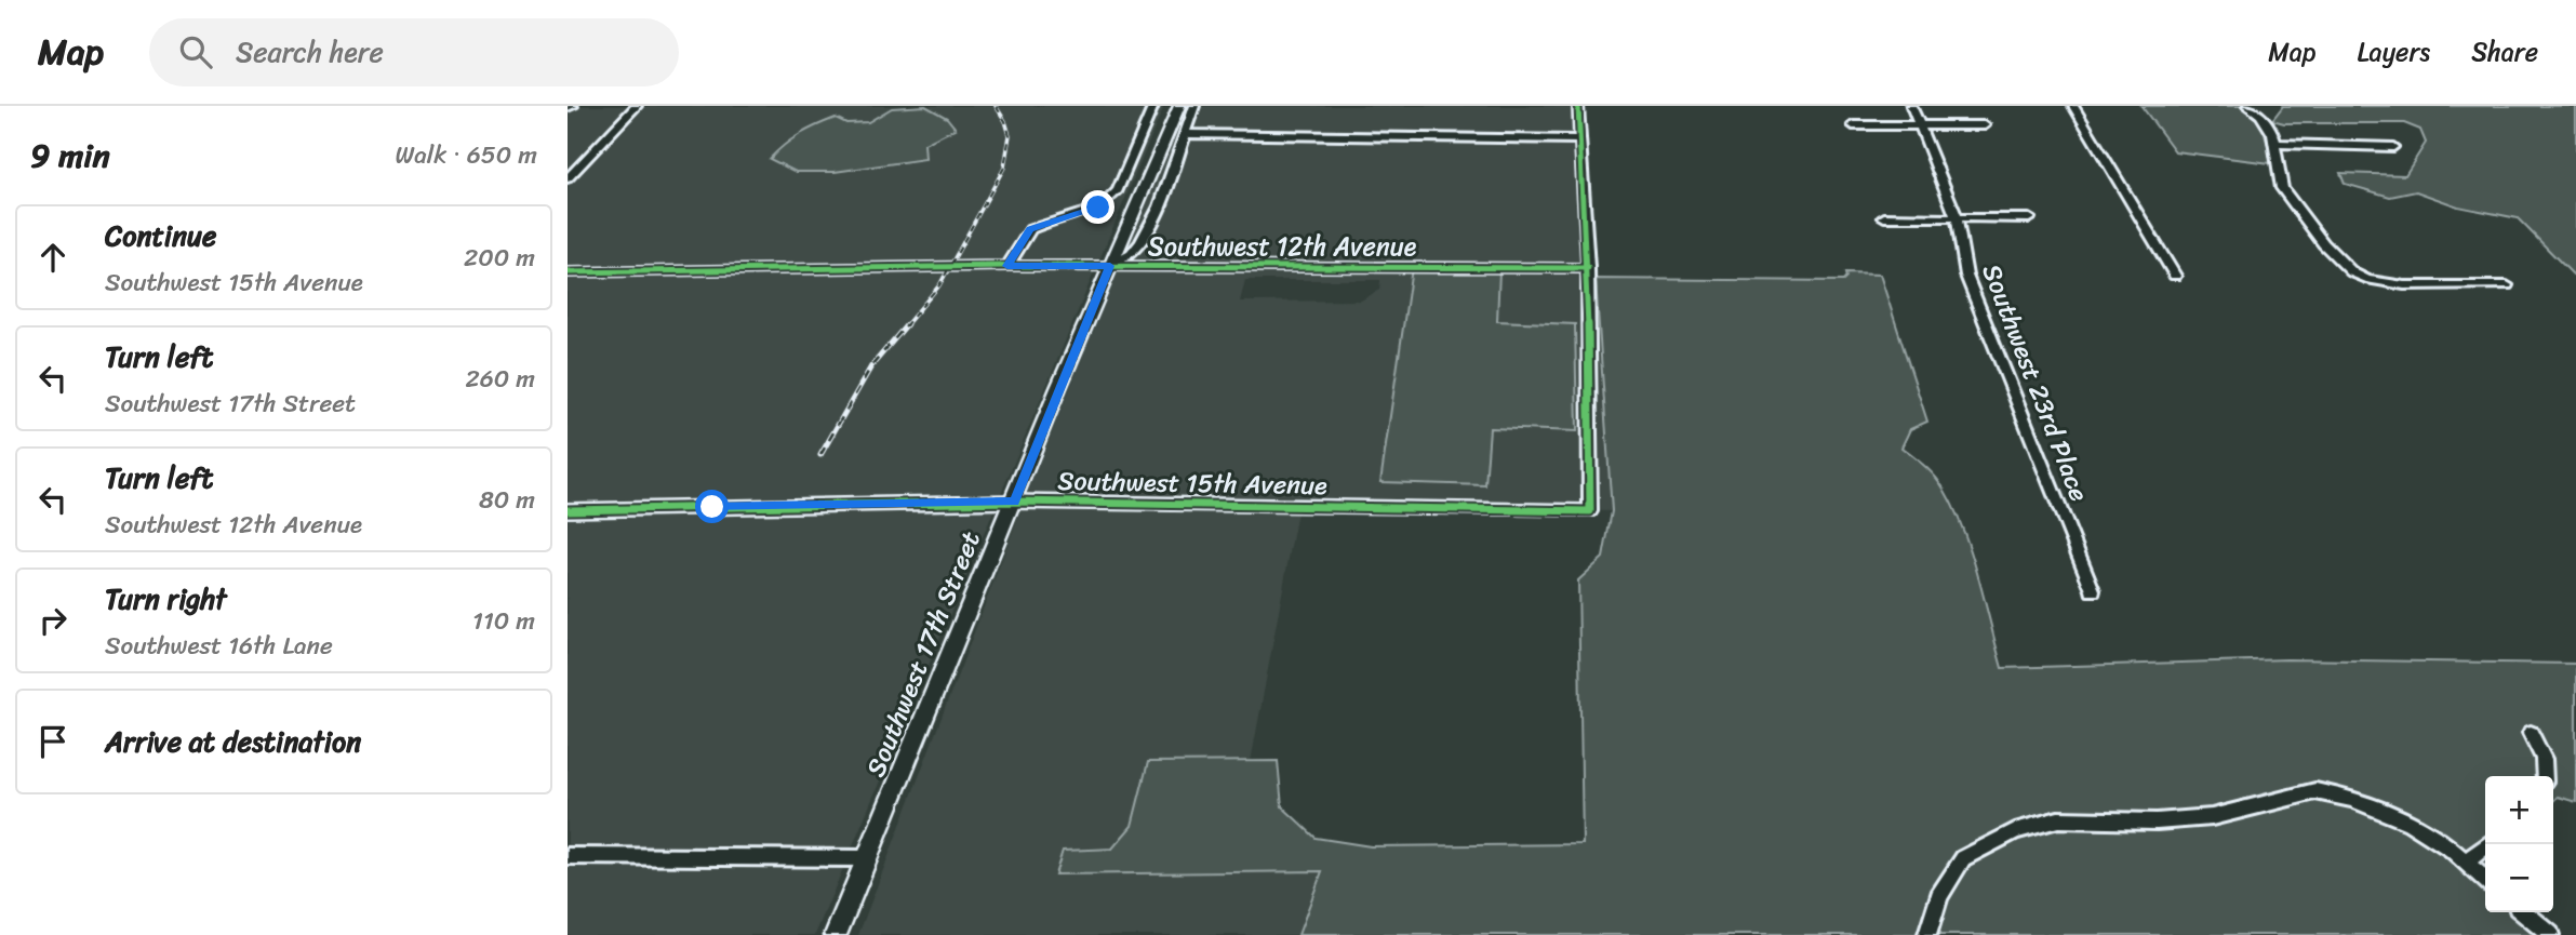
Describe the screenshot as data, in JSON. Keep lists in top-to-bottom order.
{
  "streets": {
    "main road": ["Southwest 17th Street"],
    "street": ["Southwest 12th Avenue", "Southwest 23rd Place", "Southwest 15th Avenue"]
  },
  "crossings": [
    ["Southwest 12th Avenue", "Southwest 15th Avenue"],
    ["Southwest 12th Avenue", "Southwest 17th Street"],
    ["Southwest 15th Avenue", "Southwest 17th Street"]
  ],
  "page": {
    "header": "Map",
    "search": "Search here",
    "nav": ["Map", "Layers", "Share"],
    "heading": ["9 min", "Walk · 650 m"],
    "list": [
      ["Continue", "Southwest 15th Avenue", "200 m"],
      ["Turn left", "Southwest 17th Street", "260 m"],
      ["Turn left", "Southwest 12th Avenue", "80 m"],
      ["Turn right", "Southwest 16th Lane", "110 m"],
      "Arrive at destination"
    ],
    "map_buttons": ["+", "−"]
  }
}
